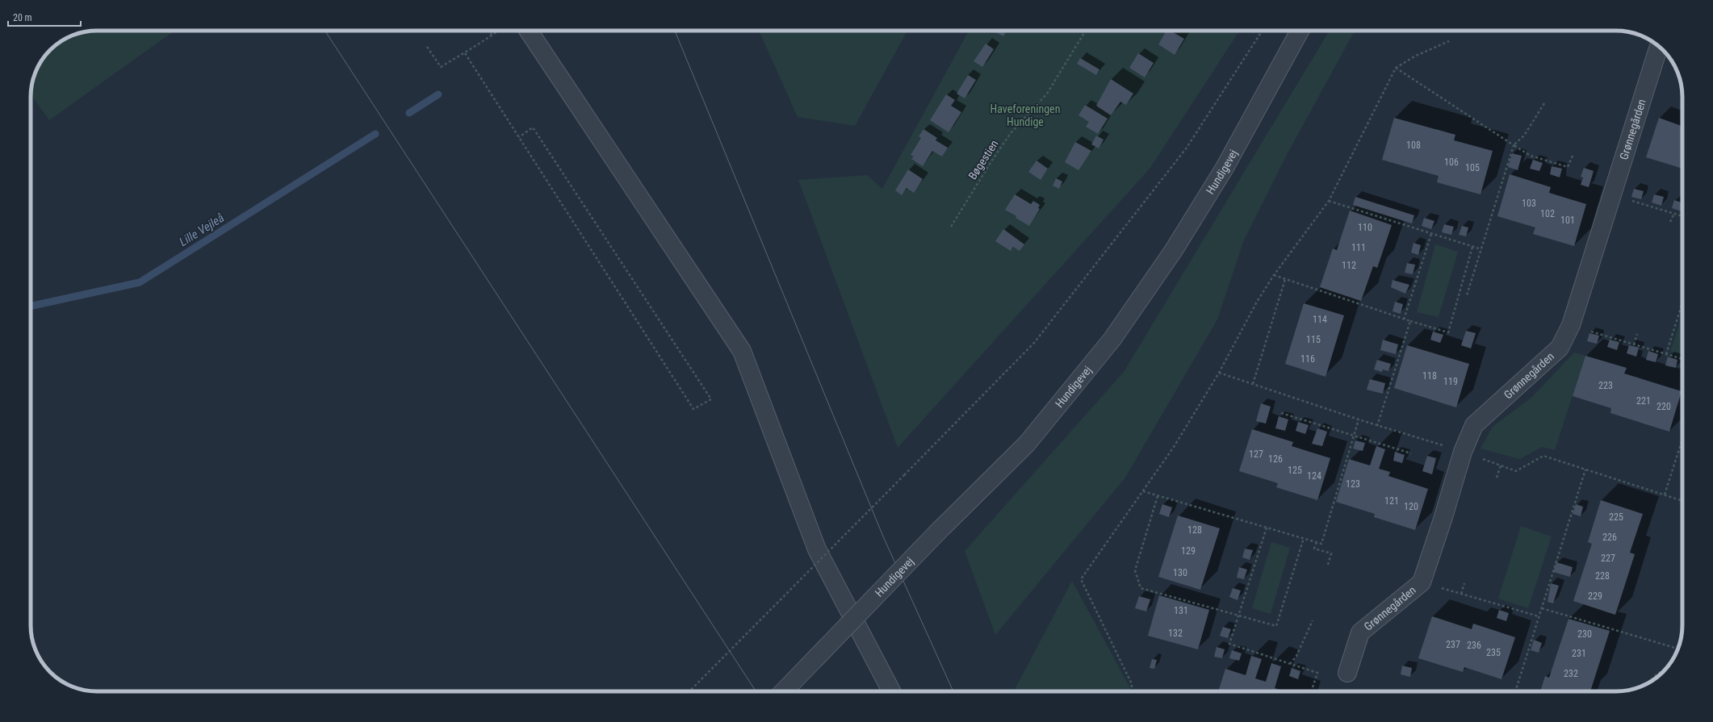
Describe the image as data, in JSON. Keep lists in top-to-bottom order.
{
  "streets": {
    "street": ["Grønnegården", "Hundigevej"],
    "path": ["Bøgestien"]
  },
  "water": ["Lille Vejleå"],
  "parks": ["Haveforeningen Hundige"],
  "house_numbers": [
    "108",
    "106",
    "105",
    "103",
    "102",
    "101",
    "110",
    "111",
    "112",
    "114",
    "115",
    "116",
    "118",
    "119",
    "223",
    "221",
    "220",
    "127",
    "126",
    "125",
    "124",
    "123",
    "121",
    "120",
    "225",
    "128",
    "226",
    "129",
    "227",
    "130",
    "228",
    "229",
    "131",
    "132",
    "230",
    "237",
    "236",
    "235",
    "231",
    "232"
  ],
  "scale_bar": "20 m"
}
